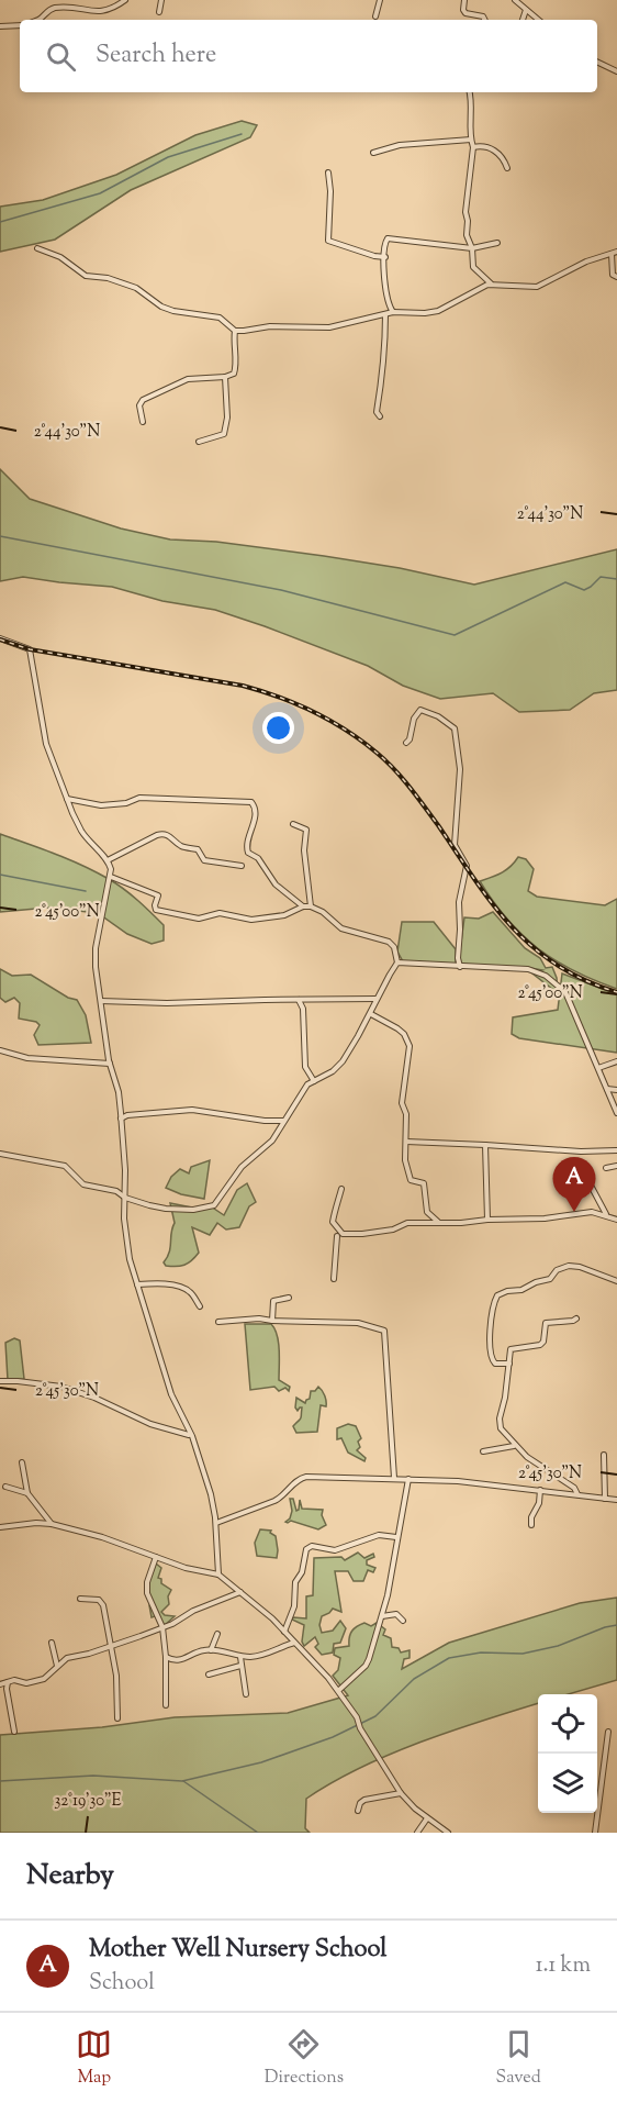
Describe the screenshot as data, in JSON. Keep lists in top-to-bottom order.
{
  "page": {
    "search": "Search here",
    "pins": "A",
    "heading": "Nearby",
    "list": [
      {
        "mark": "A",
        "name": "Mother Well Nursery School",
        "note": "School",
        "value": "1.1 km"
      }
    ],
    "nav": ["Map", "Directions", "Saved"]
  },
  "coordinates": [
    "2°44'30\"N",
    "2°45'00\"N",
    "2°45'30\"N",
    "32°19'30\"E"
  ]
}
